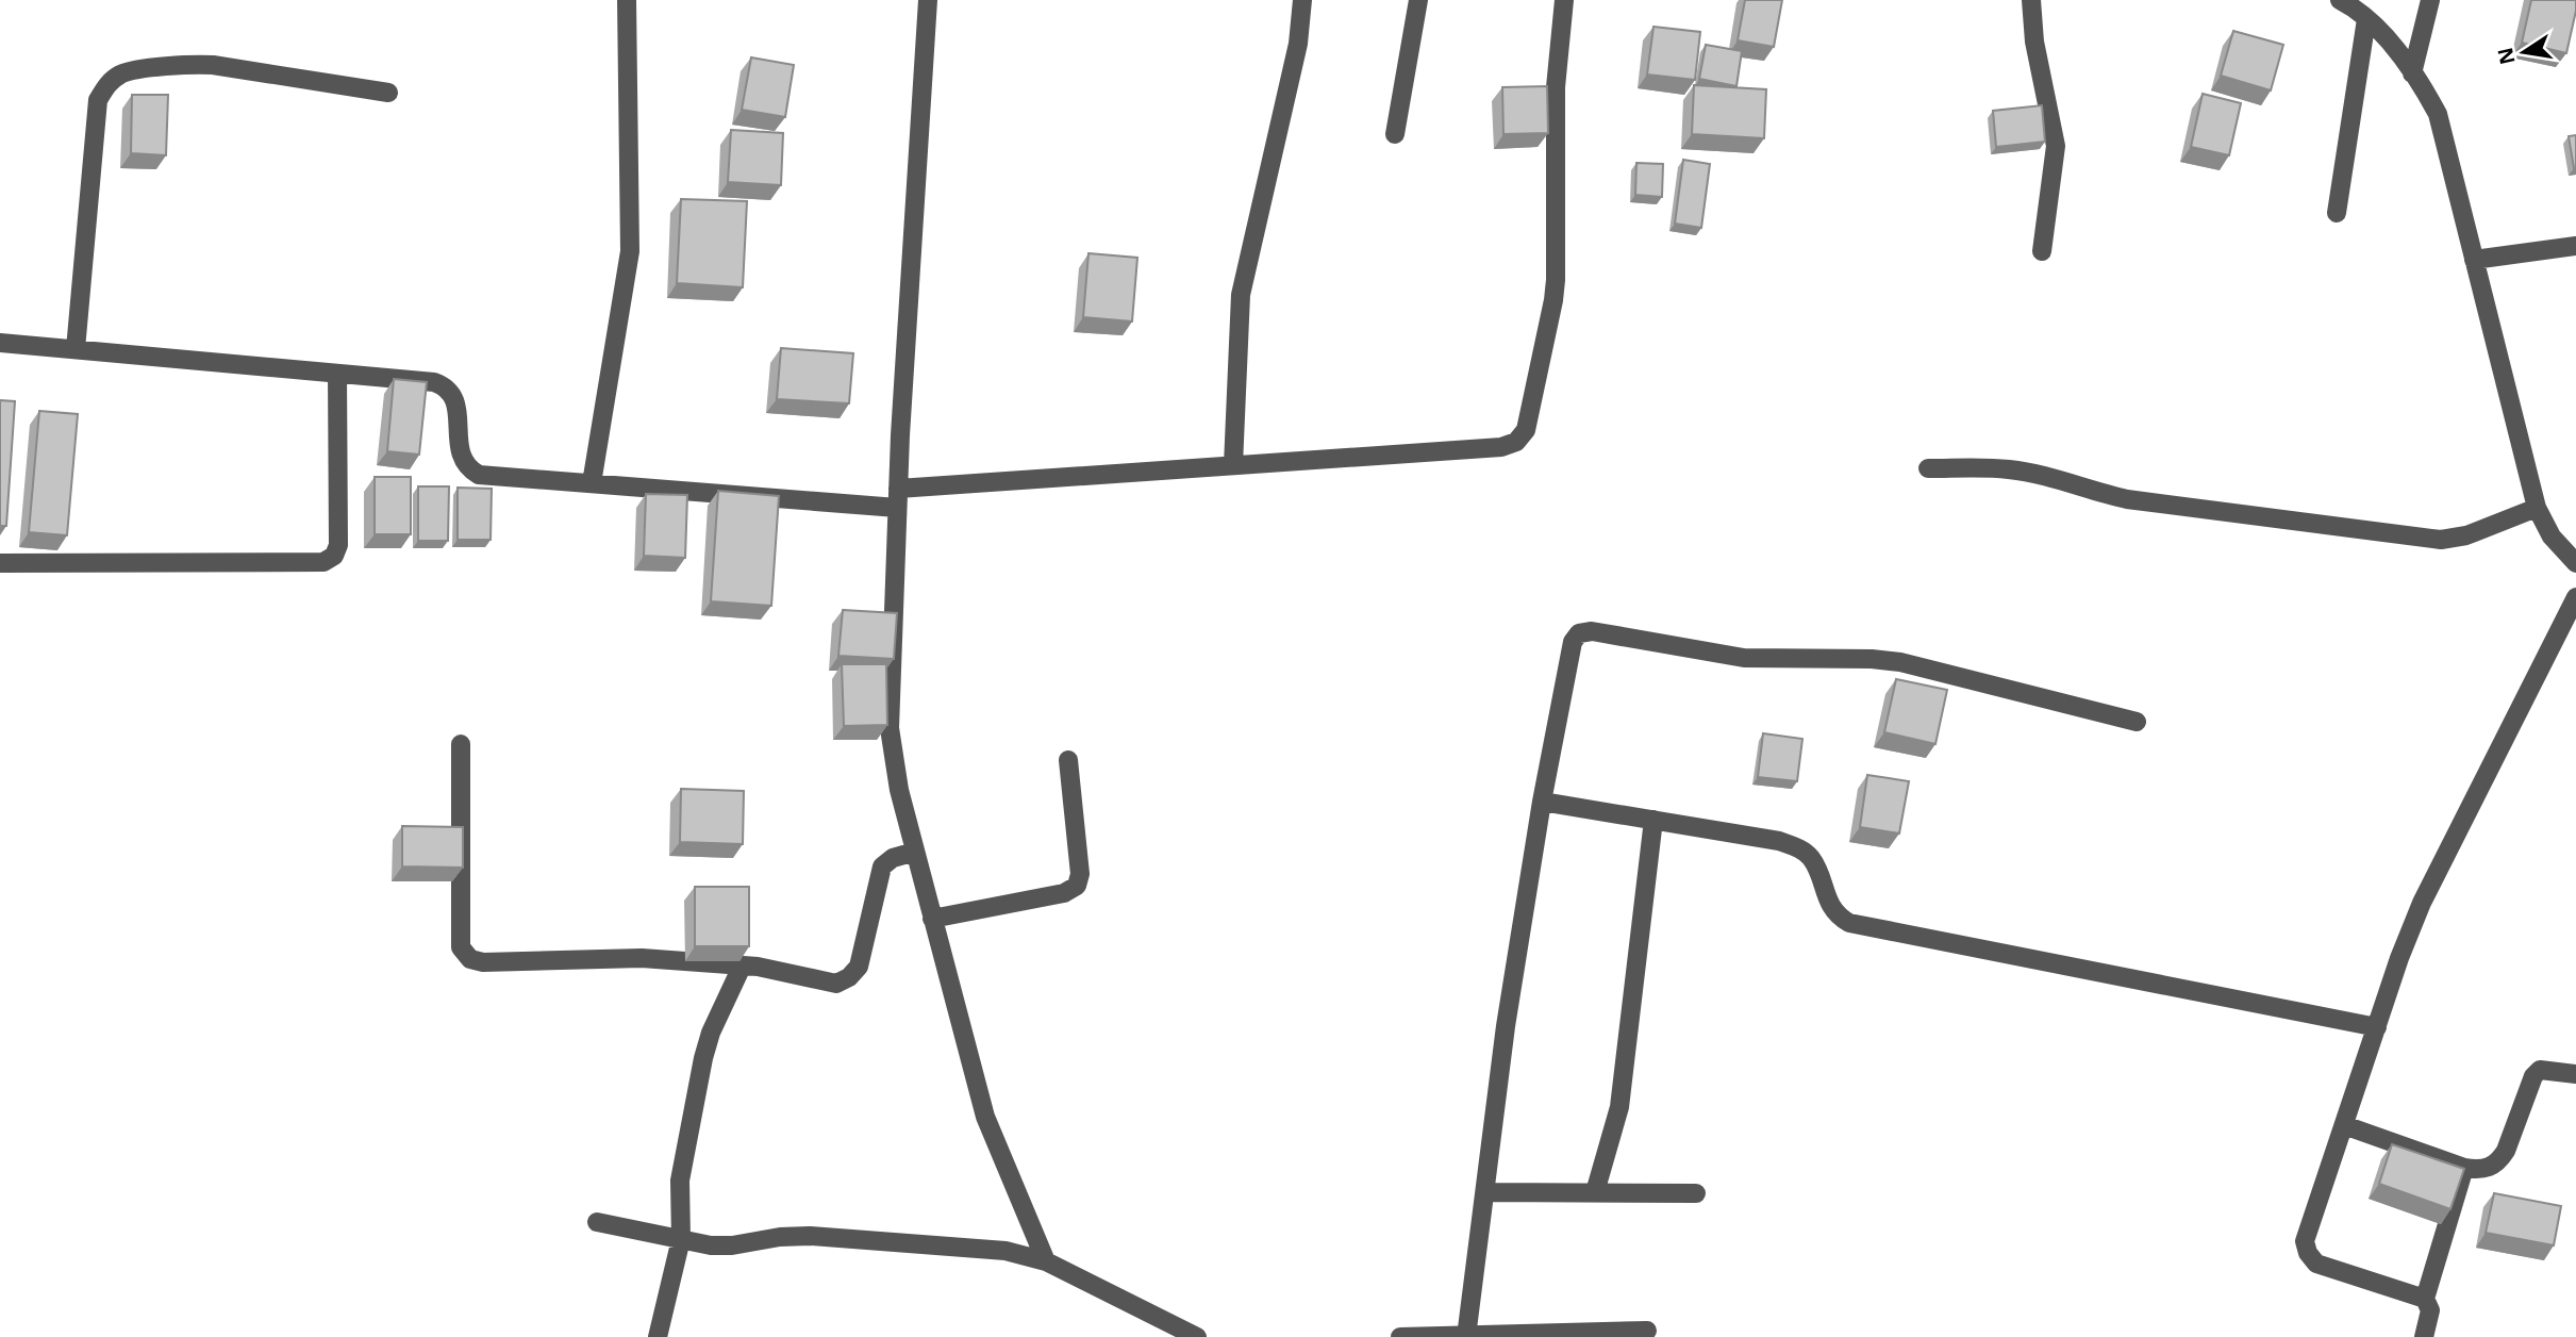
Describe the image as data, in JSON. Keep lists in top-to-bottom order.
{
  "north": "left"
}
